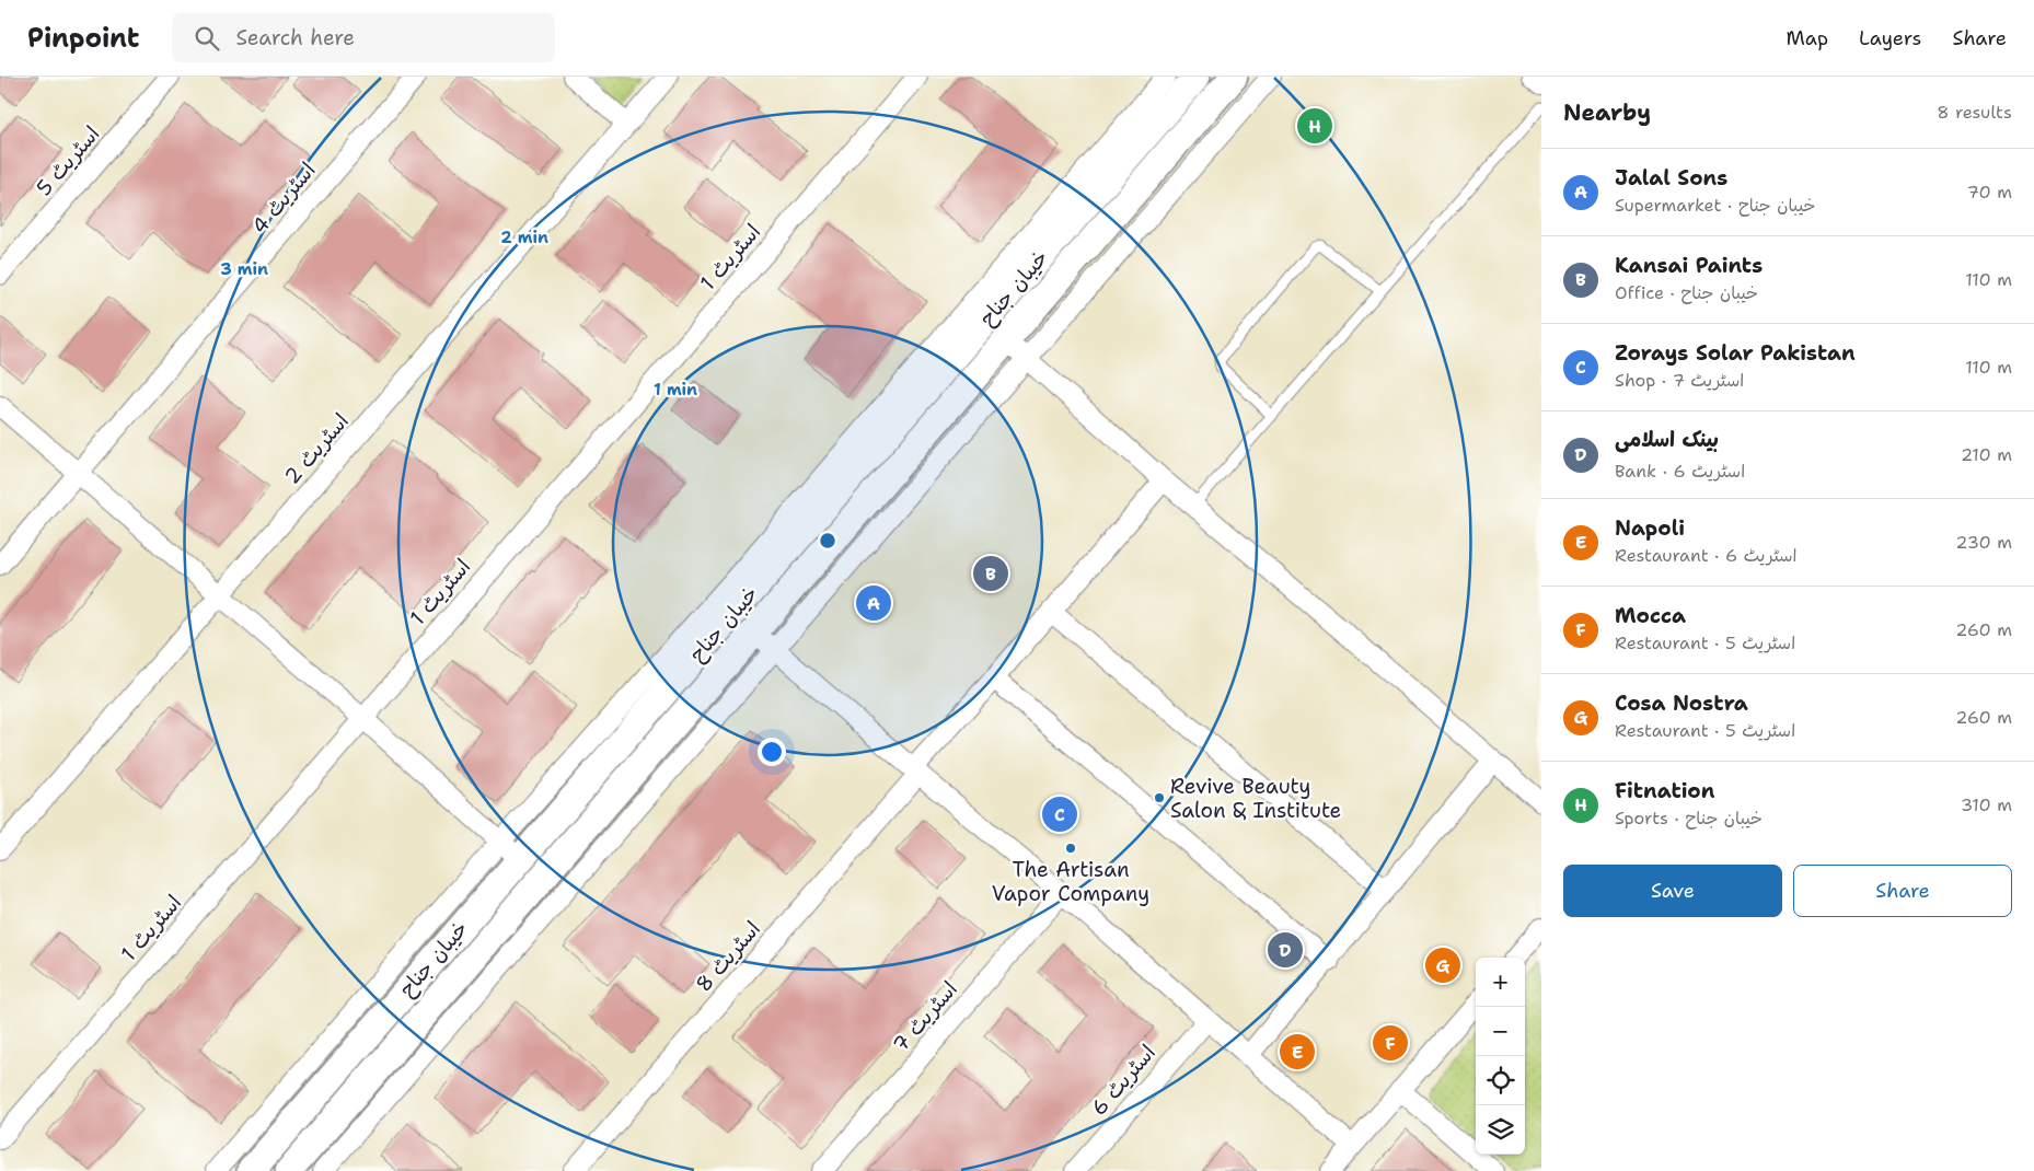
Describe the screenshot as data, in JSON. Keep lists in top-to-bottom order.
{
  "streets": {
    "main road": ["خیبان جناح"],
    "street": [
      "اسٹریٹ 5",
      "اسٹریٹ 4",
      "اسٹریٹ 1",
      "اسٹریٹ 2",
      "اسٹریٹ 8",
      "اسٹریٹ 7",
      "اسٹریٹ 6"
    ]
  },
  "places": ["Revive Beauty Salon & Institute", "The Artisan Vapor Company"],
  "page": {
    "header": "Pinpoint",
    "search": "Search here",
    "nav": ["Map", "Layers", "Share"],
    "heading": ["Nearby", "8 results"],
    "pins": [
      "H",
      "B",
      "A",
      "C",
      "D",
      "G",
      "F",
      "E"
    ],
    "list": [
      {
        "mark": "A",
        "name": "Jalal Sons",
        "note": "Supermarket · خیبان جناح",
        "value": "70 m"
      },
      {
        "mark": "B",
        "name": "Kansai Paints",
        "note": "Office · خیبان جناح",
        "value": "110 m"
      },
      {
        "mark": "C",
        "name": "Zorays Solar Pakistan",
        "note": "Shop · اسٹریٹ 7",
        "value": "110 m"
      },
      {
        "mark": "D",
        "name": "بینک اسلامی",
        "note": "Bank · اسٹریٹ 6",
        "value": "210 m"
      },
      {
        "mark": "E",
        "name": "Napoli",
        "note": "Restaurant · اسٹریٹ 6",
        "value": "230 m"
      },
      {
        "mark": "F",
        "name": "Mocca",
        "note": "Restaurant · اسٹریٹ 5",
        "value": "260 m"
      },
      {
        "mark": "G",
        "name": "Cosa Nostra",
        "note": "Restaurant · اسٹریٹ 5",
        "value": "260 m"
      },
      {
        "mark": "H",
        "name": "Fitnation",
        "note": "Sports · خیبان جناح",
        "value": "310 m"
      }
    ],
    "buttons": ["Save", "Share"],
    "map_buttons": ["+", "−"]
  },
  "rings": ["2 min", "3 min", "1 min"]
}
